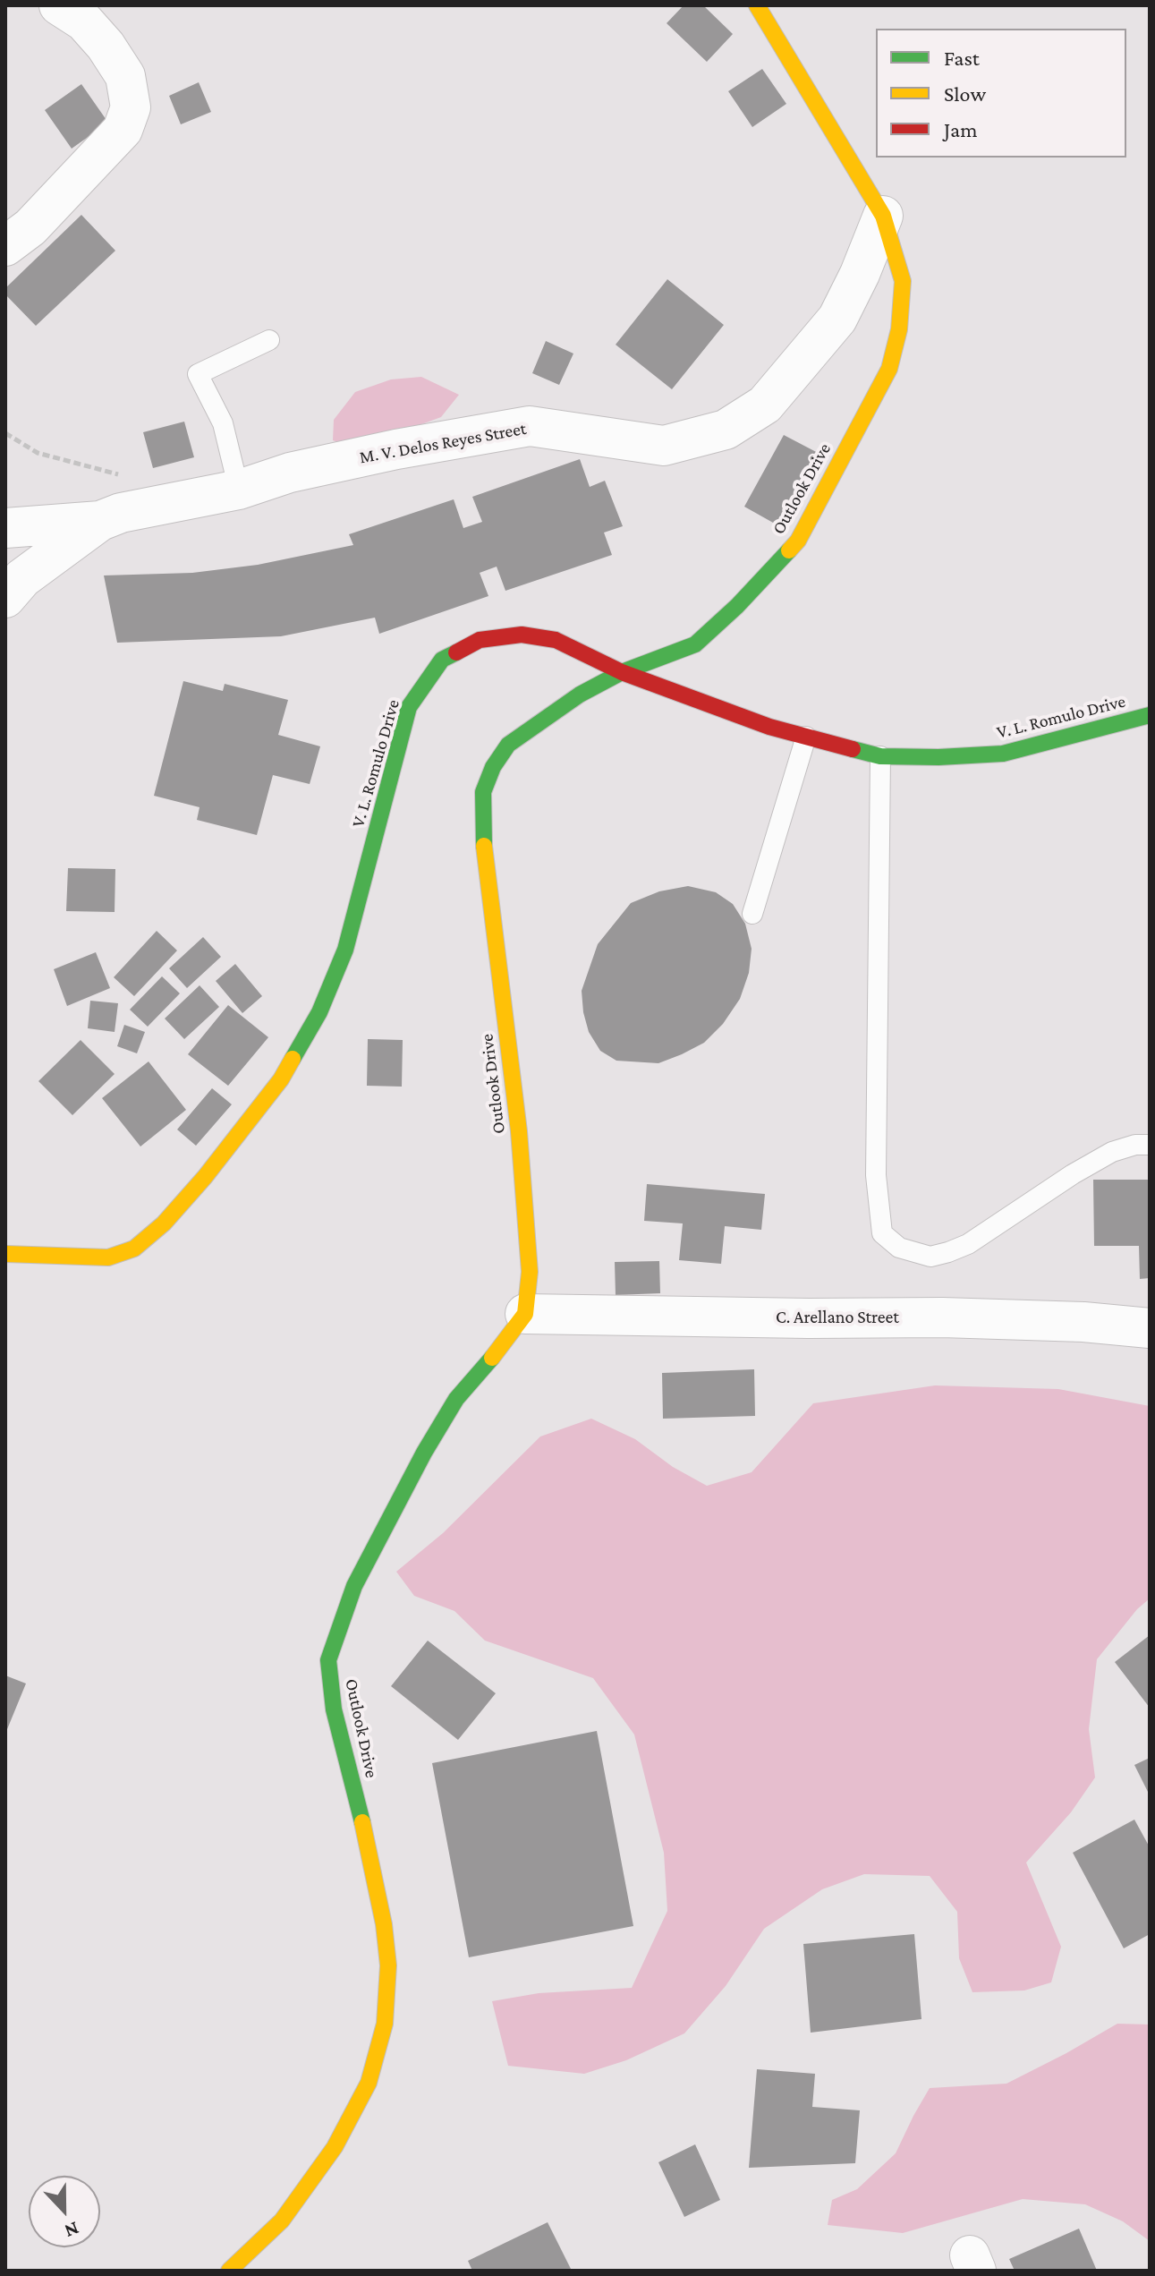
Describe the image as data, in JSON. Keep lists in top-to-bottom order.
{
  "streets": {
    "street": [
      "M. V. Delos Reyes Street",
      "Outlook Drive",
      "V. L. Romulo Drive",
      "C. Arellano Street"
    ]
  },
  "crossings": [
    ["M. V. Delos Reyes Street", "Outlook Drive"],
    ["Outlook Drive", "V. L. Romulo Drive"],
    ["Outlook Drive", "C. Arellano Street"]
  ],
  "legend": ["Fast", "Slow", "Jam"],
  "north": "bottom"
}
